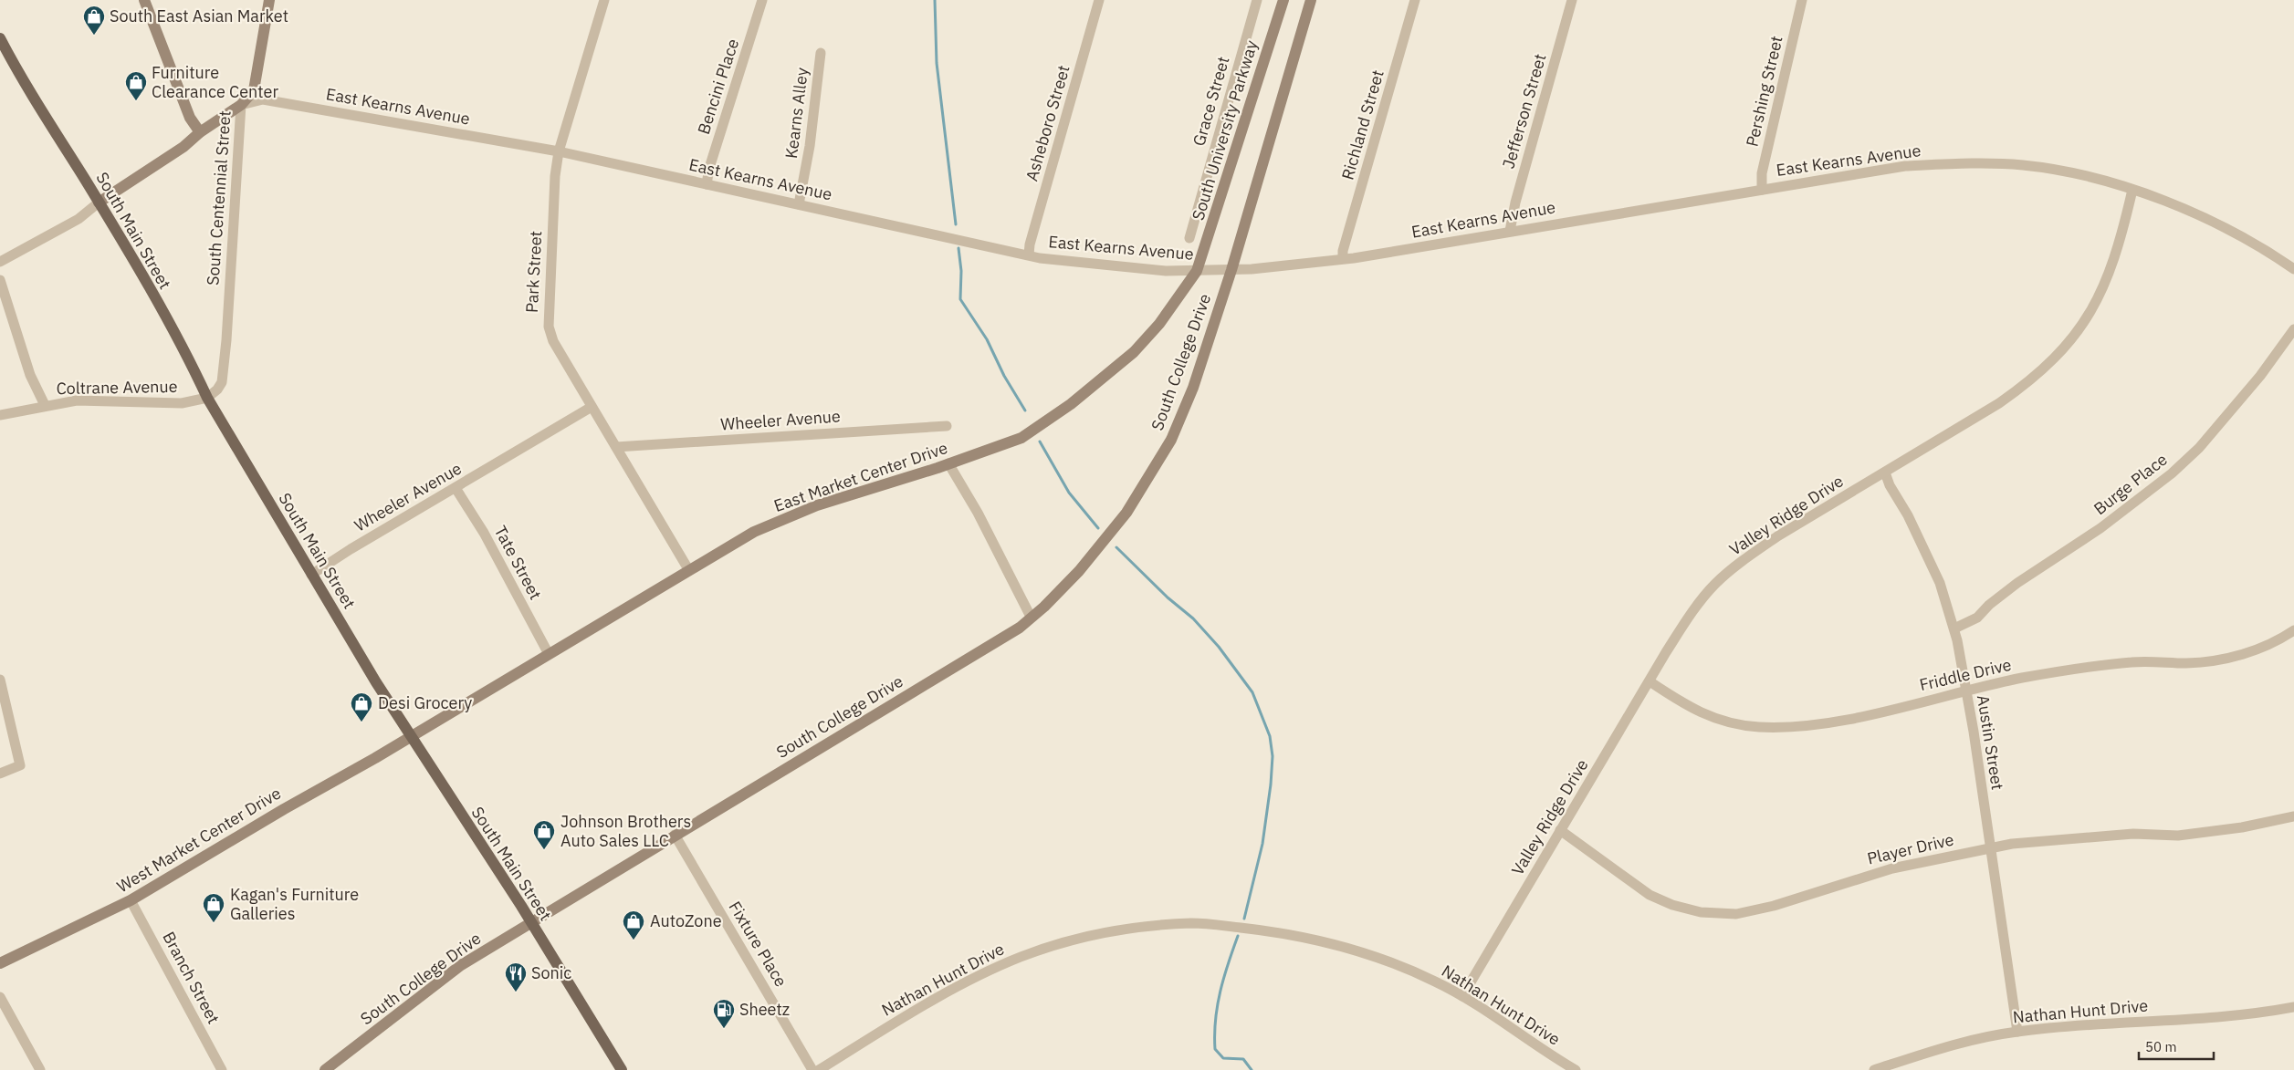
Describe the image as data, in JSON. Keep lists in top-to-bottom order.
{
  "streets": {
    "main road": [
      "East Kearns Avenue",
      "South University Parkway",
      "South Centennial Street",
      "South Main Street",
      "South College Drive",
      "East Market Center Drive",
      "West Market Center Drive"
    ],
    "street": [
      "Bencini Place",
      "Pershing Street",
      "Grace Street",
      "Jefferson Street",
      "Kearns Alley",
      "Asheboro Street",
      "Richland Street",
      "Park Street",
      "Coltrane Avenue",
      "Wheeler Avenue",
      "Burge Place",
      "Valley Ridge Drive",
      "Tate Street",
      "Friddle Drive",
      "Austin Street",
      "Player Drive",
      "Fixture Place",
      "Branch Street",
      "Nathan Hunt Drive"
    ]
  },
  "crossings": [
    ["Bencini Place", "East Kearns Avenue"],
    ["Pershing Street", "East Kearns Avenue"],
    ["East Kearns Avenue", "Jefferson Street"],
    ["East Kearns Avenue", "Kearns Alley"],
    ["East Kearns Avenue", "Asheboro Street"],
    ["East Kearns Avenue", "Richland Street"],
    ["East Kearns Avenue", "South University Parkway"],
    ["East Kearns Avenue", "South Centennial Street"],
    ["East Kearns Avenue", "South Main Street"],
    ["East Kearns Avenue", "Park Street"],
    ["East Kearns Avenue", "South College Drive"],
    ["East Kearns Avenue", "East Market Center Drive"],
    ["East Kearns Avenue", "Valley Ridge Drive"],
    ["South University Parkway", "East Market Center Drive"],
    ["South Centennial Street", "South Main Street"],
    ["South Centennial Street", "Coltrane Avenue"],
    ["South Main Street", "South College Drive"],
    ["South Main Street", "Coltrane Avenue"],
    ["South Main Street", "Wheeler Avenue"],
    ["South Main Street", "East Market Center Drive"],
    ["South Main Street", "West Market Center Drive"],
    ["Park Street", "Wheeler Avenue"],
    ["Park Street", "East Market Center Drive"],
    ["South College Drive", "Fixture Place"],
    ["Wheeler Avenue", "Tate Street"],
    ["East Market Center Drive", "Tate Street"],
    ["East Market Center Drive", "West Market Center Drive"],
    ["Burge Place", "Austin Street"],
    ["Valley Ridge Drive", "Friddle Drive"],
    ["Valley Ridge Drive", "Austin Street"],
    ["Valley Ridge Drive", "Player Drive"],
    ["Valley Ridge Drive", "Nathan Hunt Drive"],
    ["Friddle Drive", "Austin Street"],
    ["Austin Street", "Player Drive"],
    ["Austin Street", "Nathan Hunt Drive"],
    ["West Market Center Drive", "Branch Street"]
  ],
  "places": {
    "shop": [
      "South East Asian Market",
      "Furniture Clearance Center",
      "Desi Grocery",
      "Johnson Brothers Auto Sales LLC",
      "Kagan's Furniture Galleries",
      "AutoZone"
    ],
    "restaurant": ["Sonic"],
    "fuel station": ["Sheetz"]
  },
  "scale_bar": "50 m"
}
